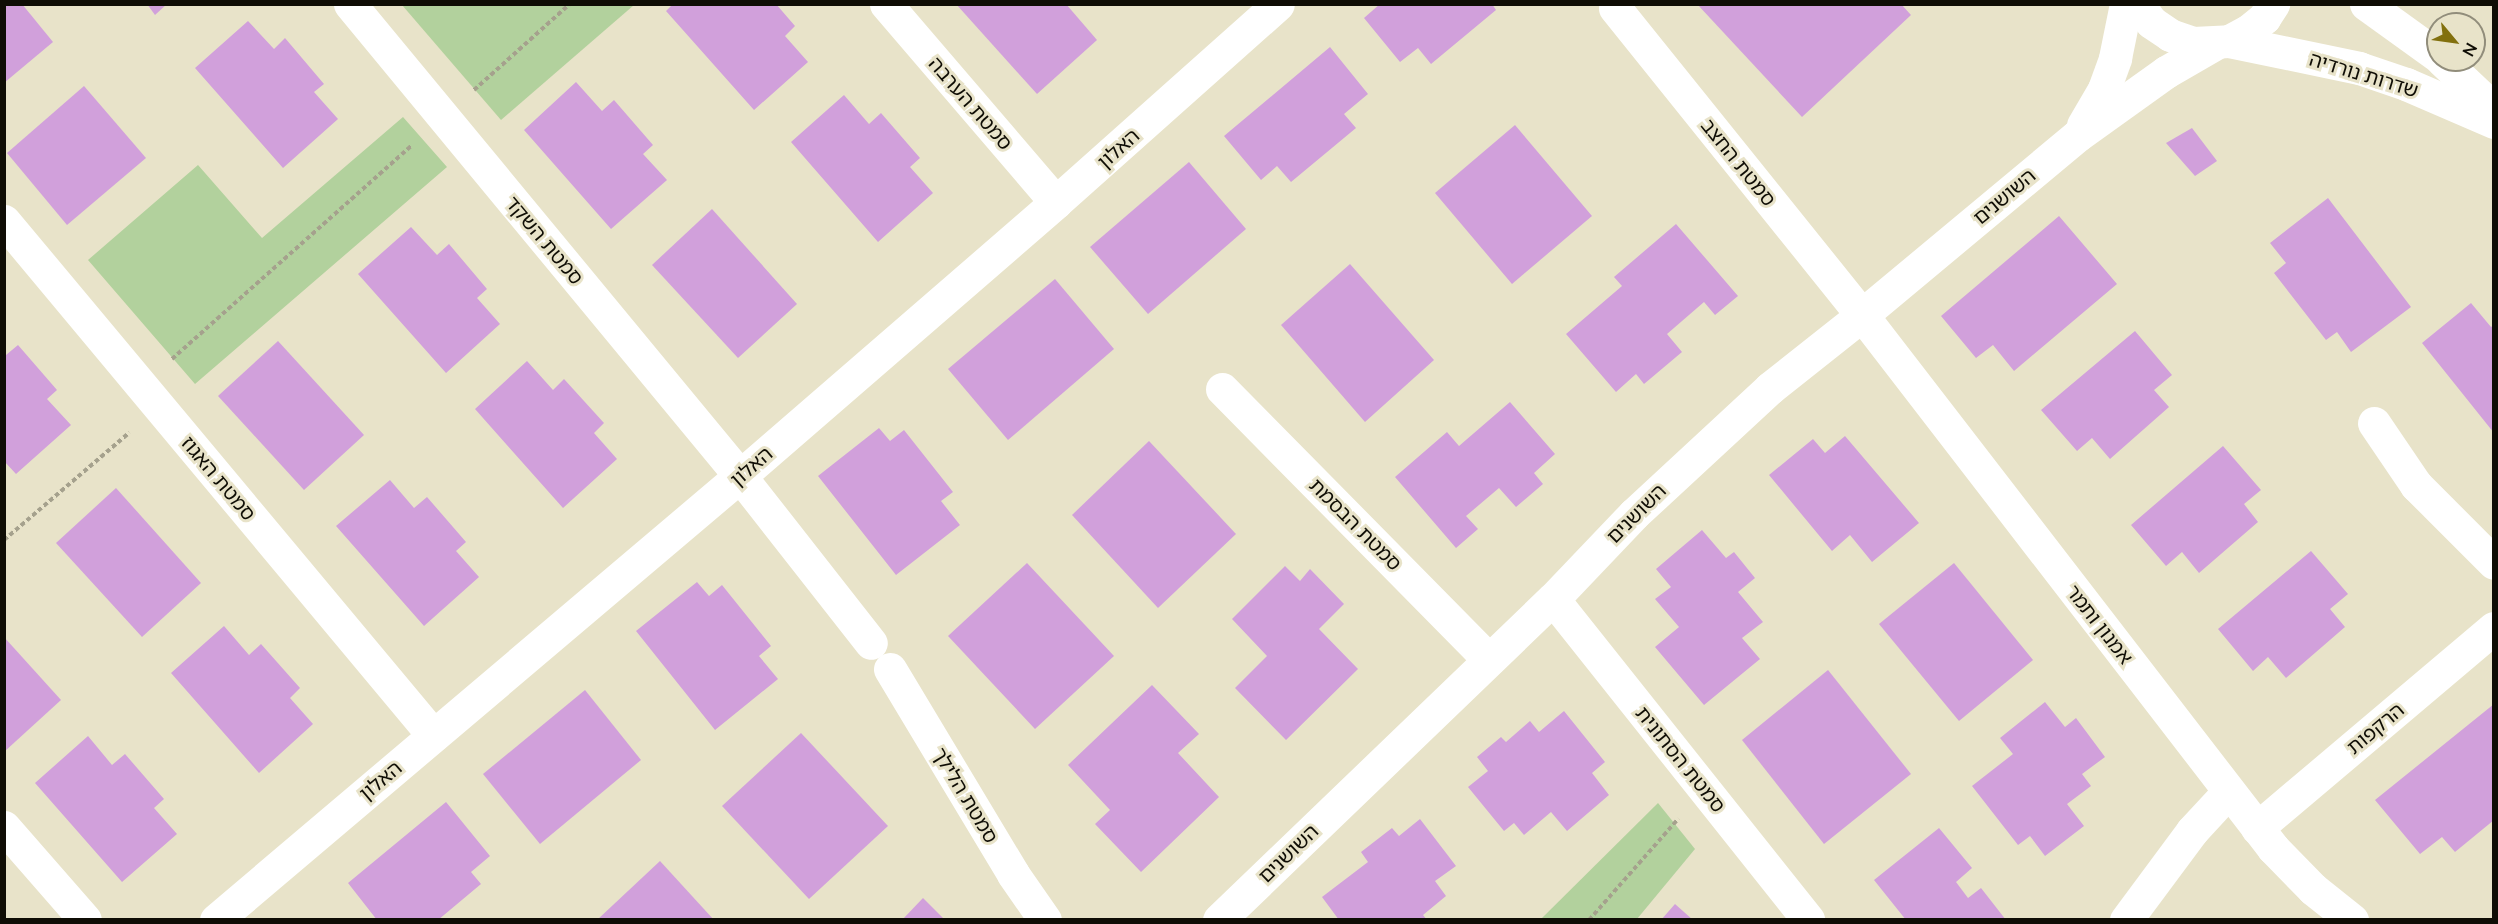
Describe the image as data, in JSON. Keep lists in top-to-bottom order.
{
  "streets": {
    "street": [
      "שדרות נורדיה",
      "סמטת הערבה",
      "האלון",
      "סמטת החצב",
      "השושנים",
      "סמטת השקד",
      "סמטת האגוז",
      "סמטת הבסמת",
      "אמנון ותמר",
      "הרקפות",
      "סמטת הסתונית",
      "סמטת הלילך"
    ]
  },
  "crossings": [
    ["שדרות נורדיה", "השושנים"],
    ["סמטת הערבה", "האלון"],
    ["האלון", "סמטת השקד"],
    ["האלון", "סמטת האגוז"],
    ["סמטת החצב", "השושנים"],
    ["סמטת החצב", "אמנון ותמר"],
    ["השושנים", "סמטת הבסמת"],
    ["השושנים", "אמנון ותמר"],
    ["השושנים", "סמטת הסתונית"],
    ["אמנון ותמר", "הרקפות"]
  ],
  "north": "bottom right"
}
